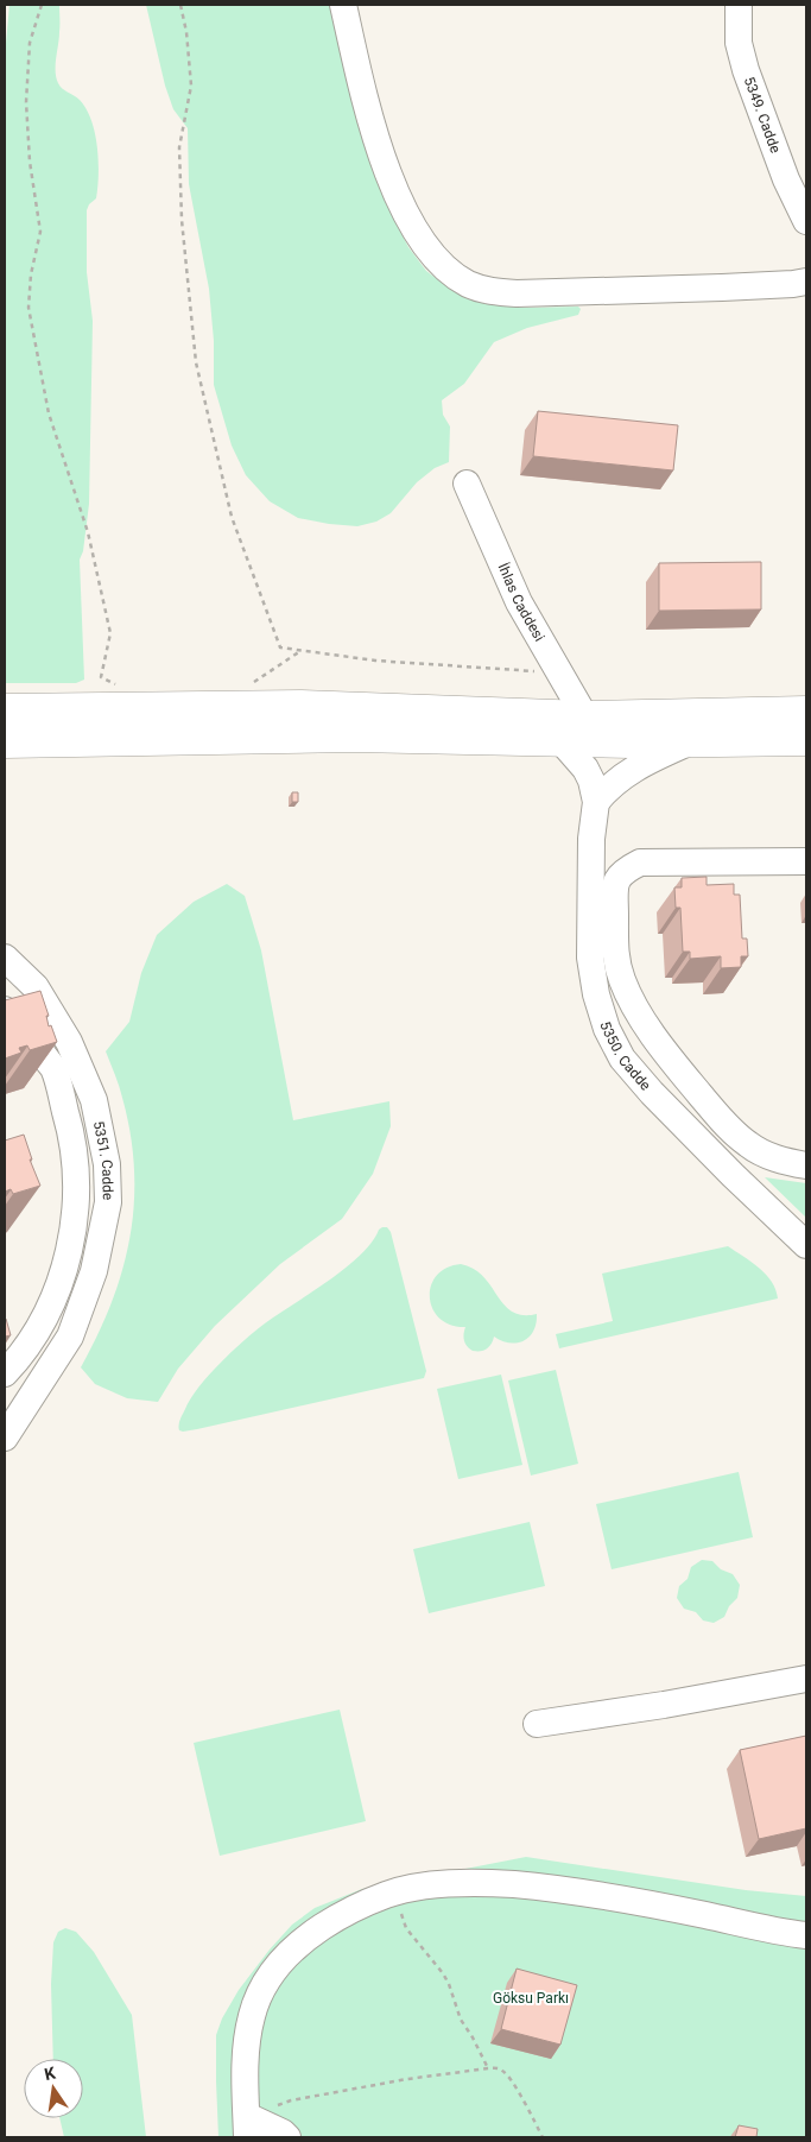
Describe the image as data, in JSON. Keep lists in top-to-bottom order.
{
  "streets": {
    "street": [
      "5349. Cadde",
      "İhlas Caddesi",
      "5350. Cadde",
      "5351. Cadde"
    ]
  },
  "parks": ["Göksu Parkı"],
  "north": "top"
}
